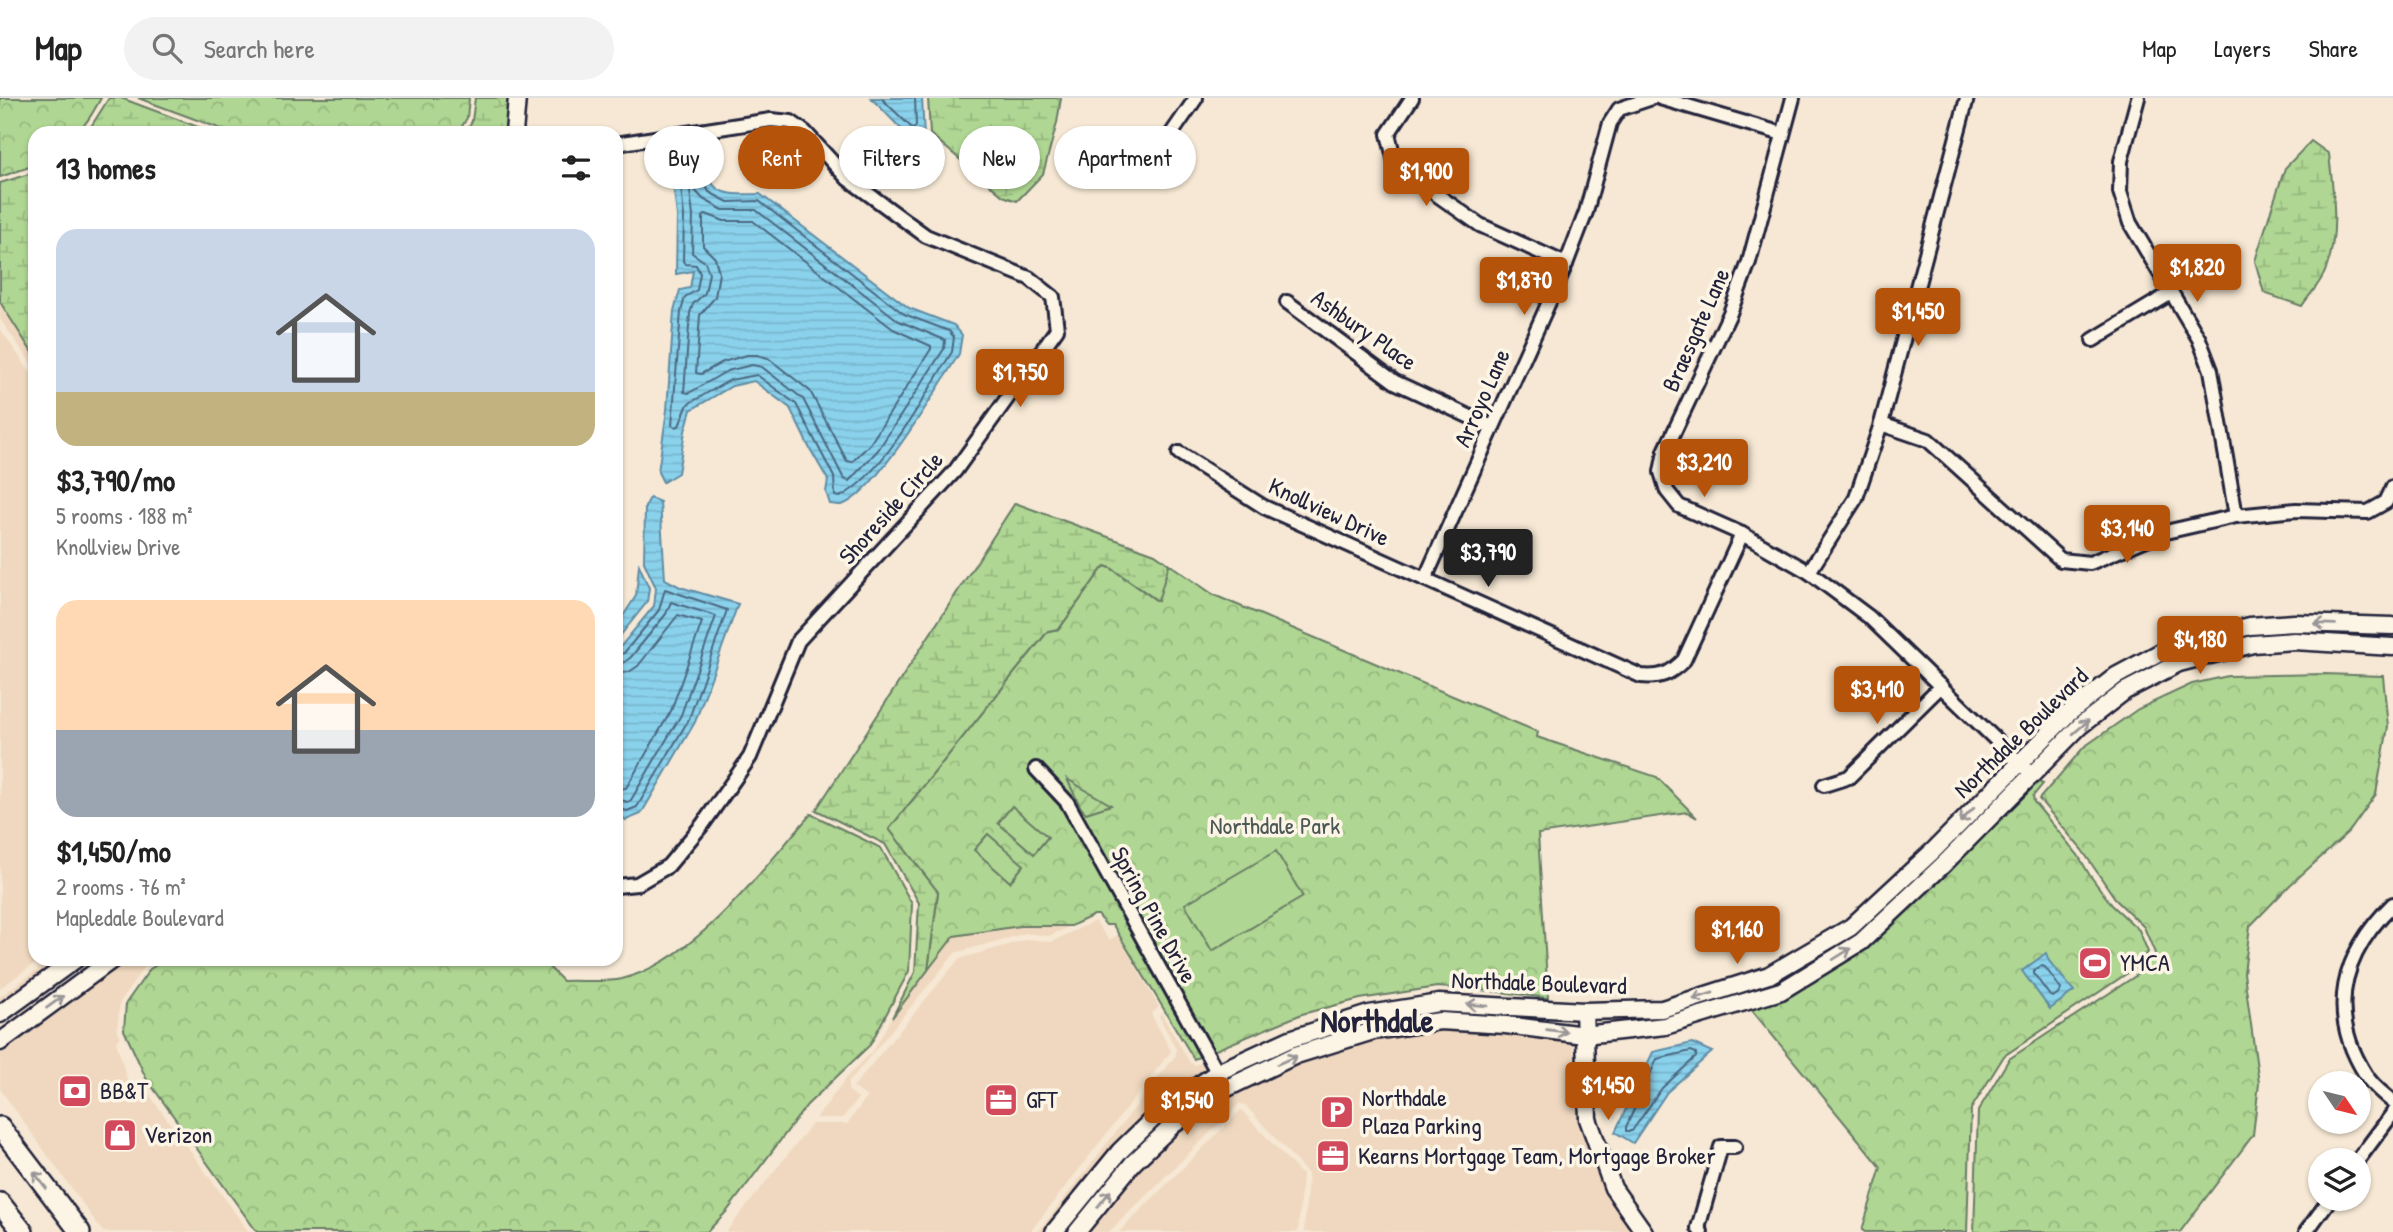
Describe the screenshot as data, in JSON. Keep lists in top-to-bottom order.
{
  "streets": {
    "street": [
      "Ashbury Place",
      "Braesgate Lane",
      "Arroyo Lane",
      "Shoreside Circle",
      "Knollview Drive",
      "Northdale Boulevard",
      "Spring Pine Drive"
    ]
  },
  "crossings": [
    ["Ashbury Place", "Arroyo Lane"],
    ["Braesgate Lane", "Knollview Drive"],
    ["Braesgate Lane", "Northdale Boulevard"],
    ["Arroyo Lane", "Knollview Drive"],
    ["Northdale Boulevard", "Spring Pine Drive"]
  ],
  "districts": ["Northdale"],
  "parks": ["Northdale Park"],
  "places": {
    "sports": ["YMCA"],
    "bank": ["BB&T"],
    "office": ["GFT", "Kearns Mortgage Team, Mortgage Broker"],
    "parking": ["Northdale Plaza Parking"],
    "shop": ["Verizon"]
  },
  "north": "bottom right",
  "page": {
    "header": "Map",
    "search": "Search here",
    "nav": ["Map", "Layers", "Share"],
    "chip": [
      "Buy",
      "Rent",
      "Filters",
      "New",
      "Apartment"
    ],
    "heading": "13 homes",
    "price": [
      "$1,900",
      "$1,820",
      "$1,870",
      "$1,450",
      "$1,750",
      "$3,210",
      "$3,140",
      "$3,790",
      "$4,180",
      "$3,410",
      "$1,160",
      "$1,450",
      "$1,540"
    ],
    "list": [
      {
        "name": "$3,790/mo",
        "note": "5 rooms · 188 m² · Knollview Drive"
      },
      {
        "name": "$1,450/mo",
        "note": "2 rooms · 76 m² · Mapledale Boulevard"
      }
    ]
  }
}
